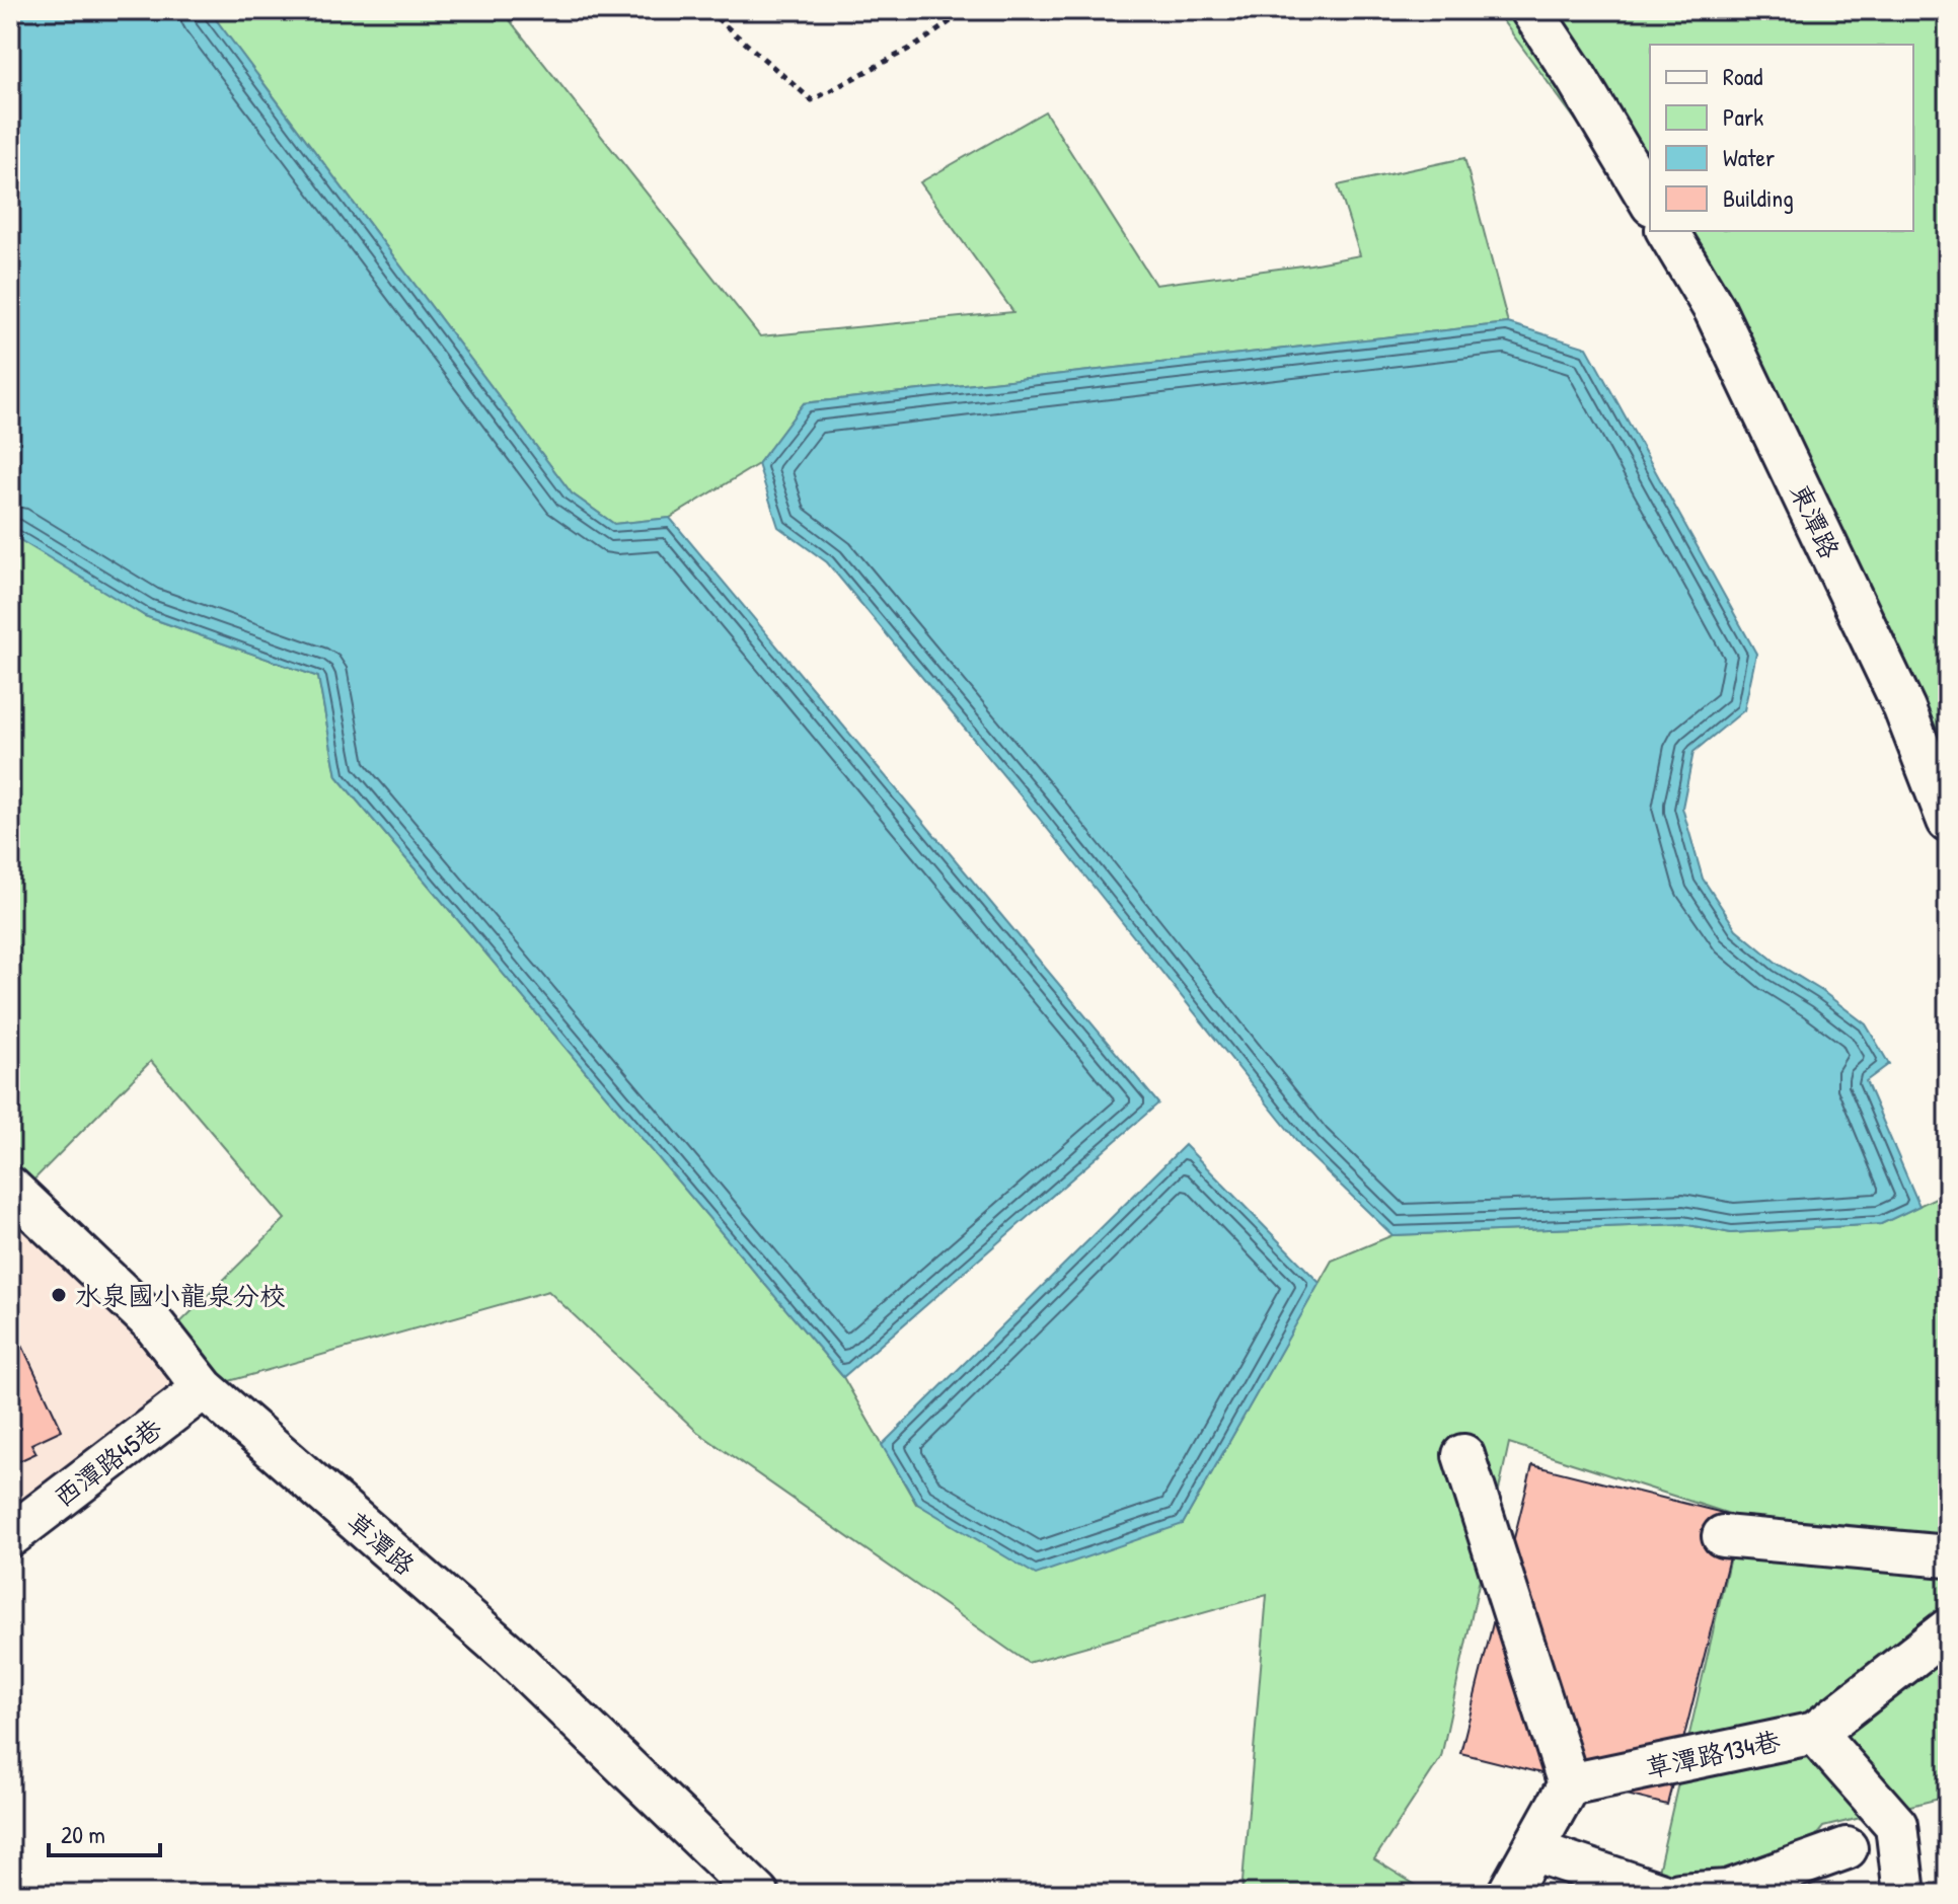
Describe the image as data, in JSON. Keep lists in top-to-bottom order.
{
  "streets": {
    "street": [
      "東潭路",
      "西潭路45巷",
      "草潭路",
      "草潭路134巷"
    ]
  },
  "crossings": [
    ["西潭路45巷", "草潭路"]
  ],
  "places": ["水泉國小龍泉分校"],
  "legend": [
    "Road",
    "Park",
    "Water",
    "Building"
  ],
  "scale_bar": "20 m"
}
